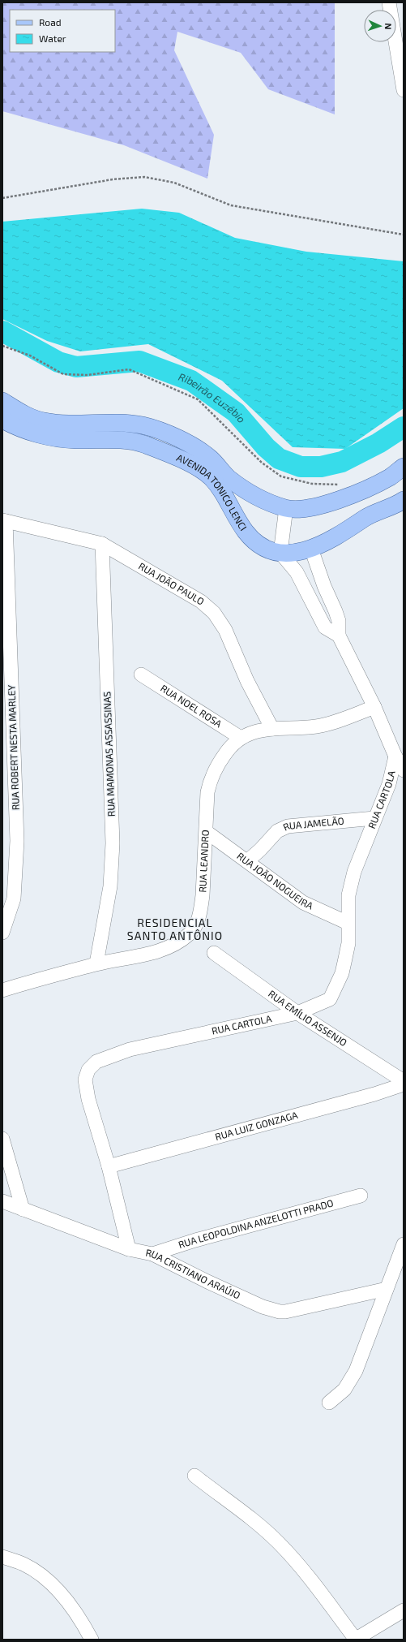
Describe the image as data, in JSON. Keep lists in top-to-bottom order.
{
  "streets": {
    "main road": ["AVENIDA TONICO LENCI"],
    "street": [
      "RUA JOÃO PAULO",
      "RUA NOEL ROSA",
      "RUA ROBERT NESTA MARLEY",
      "RUA MAMONAS ASSASSINAS",
      "RUA CARTOLA",
      "RUA JAMELÃO",
      "RUA LEANDRO",
      "RUA JOÃO NOGUEIRA",
      "RUA EMÍLIO ASSENJO",
      "RUA LUIZ GONZAGA",
      "RUA LEOPOLDINA ANZELOTTI PRADO",
      "RUA CRISTIANO ARAÚJO"
    ]
  },
  "crossings": [
    ["RUA JOÃO PAULO", "RUA ROBERT NESTA MARLEY"],
    ["RUA JOÃO PAULO", "RUA MAMONAS ASSASSINAS"],
    ["RUA JOÃO PAULO", "RUA LEANDRO"],
    ["RUA NOEL ROSA", "RUA LEANDRO"],
    ["RUA MAMONAS ASSASSINAS", "RUA LEANDRO"],
    ["RUA CARTOLA", "RUA JAMELÃO"],
    ["RUA CARTOLA", "RUA JOÃO NOGUEIRA"],
    ["RUA CARTOLA", "RUA EMÍLIO ASSENJO"],
    ["RUA CARTOLA", "RUA LUIZ GONZAGA"],
    ["RUA CARTOLA", "RUA CRISTIANO ARAÚJO"],
    ["RUA JAMELÃO", "RUA JOÃO NOGUEIRA"],
    ["RUA LEANDRO", "RUA JOÃO NOGUEIRA"],
    ["RUA LEOPOLDINA ANZELOTTI PRADO", "RUA CRISTIANO ARAÚJO"]
  ],
  "districts": ["RESIDENCIAL SANTO ANTÔNIO"],
  "water": ["Ribeirão Euzébio"],
  "legend": ["Road", "Water"],
  "north": "right"
}
